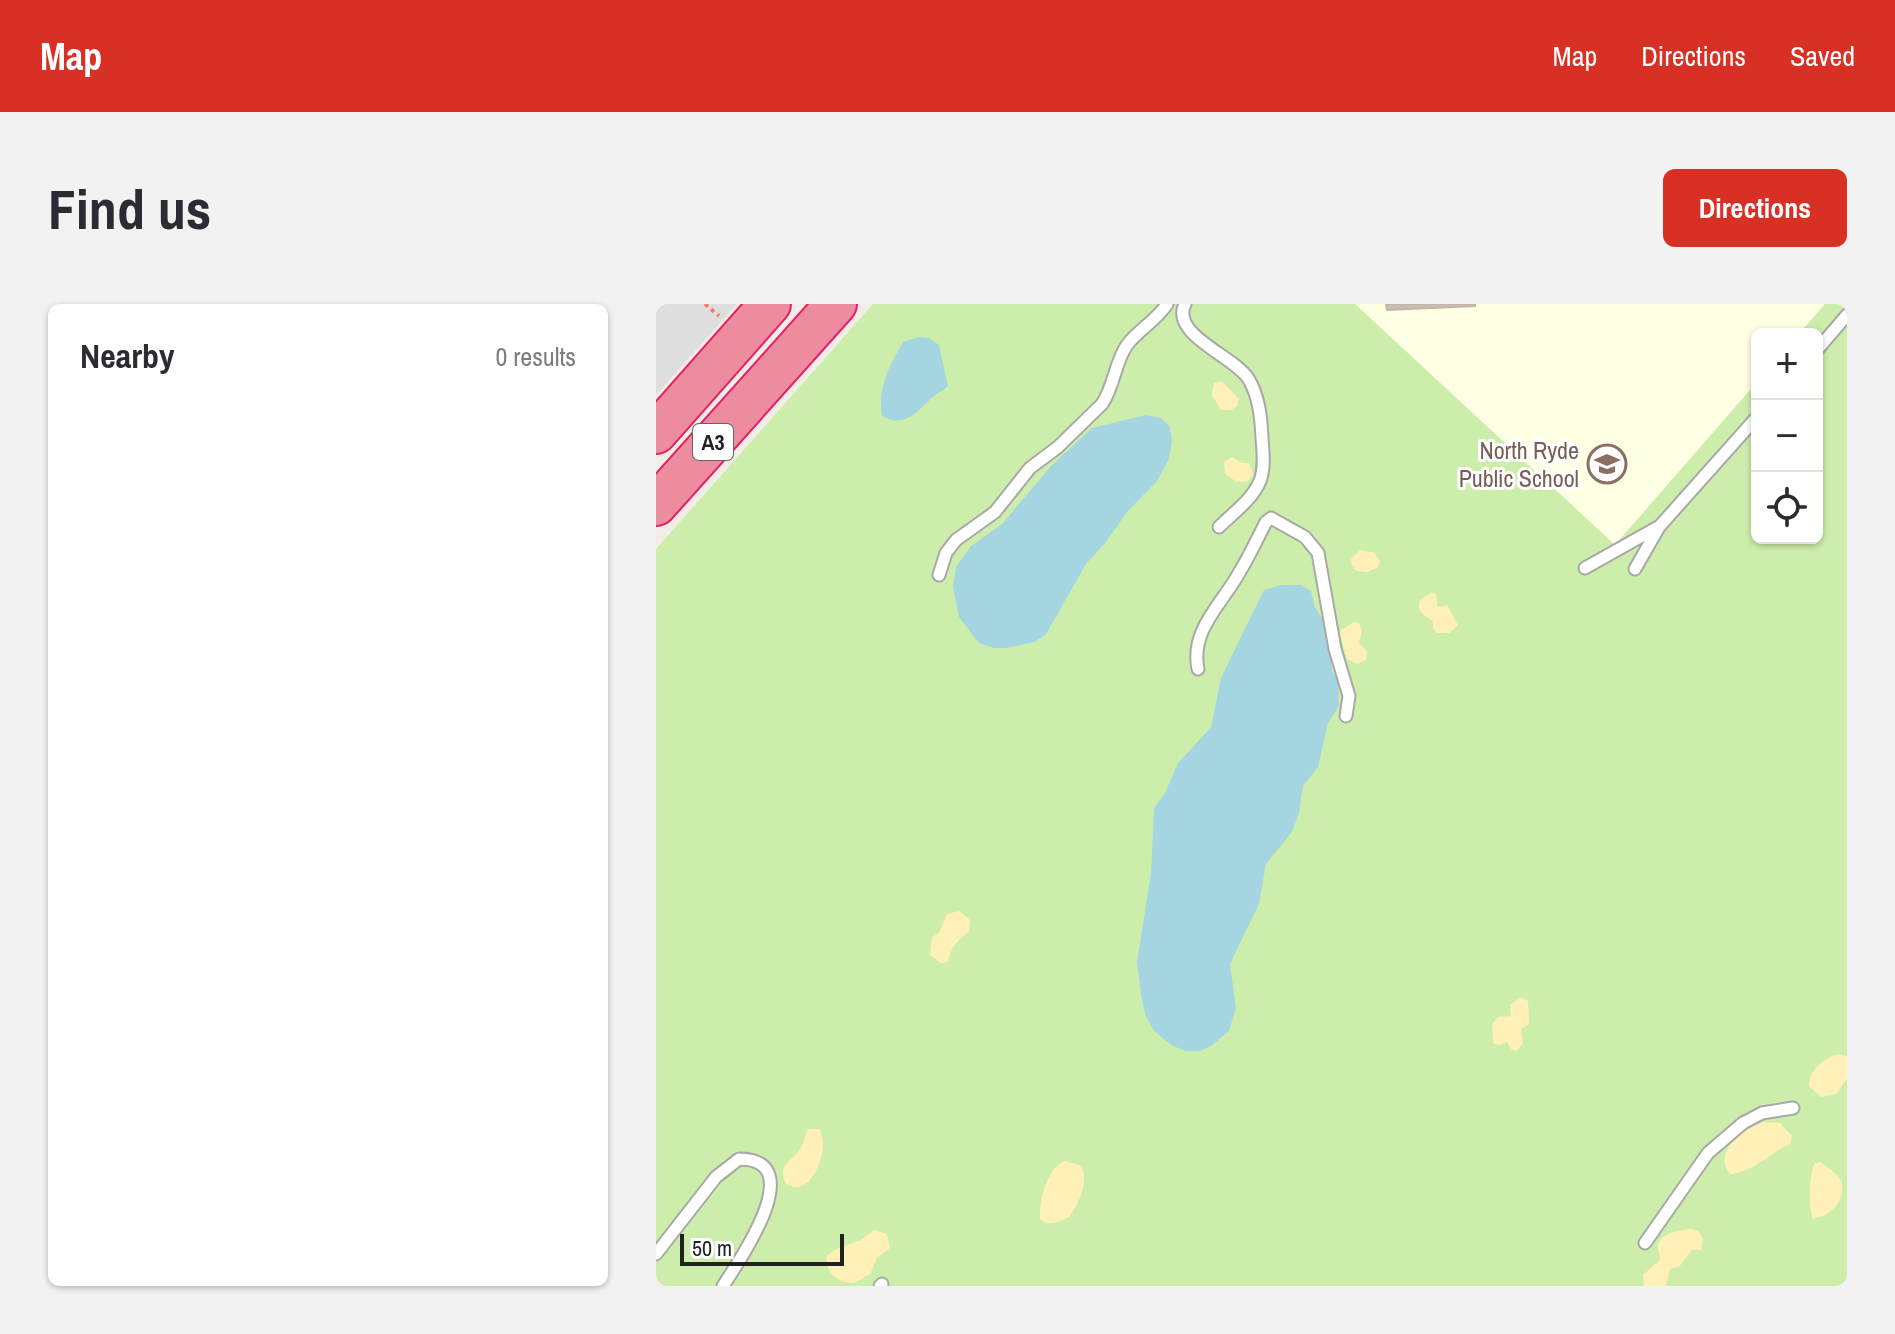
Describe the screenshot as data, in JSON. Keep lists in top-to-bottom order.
{
  "streets": {
    "highway": ["A3"]
  },
  "places": {
    "school or university": ["North Ryde Public School"]
  },
  "scale_bar": "50 m",
  "page": {
    "header": "Map",
    "nav": ["Map", "Directions", "Saved"],
    "buttons": "Directions",
    "title": "Find us",
    "heading": ["Nearby", "0 results"],
    "map_buttons": ["+", "−"],
    "scale": "50 m"
  }
}
